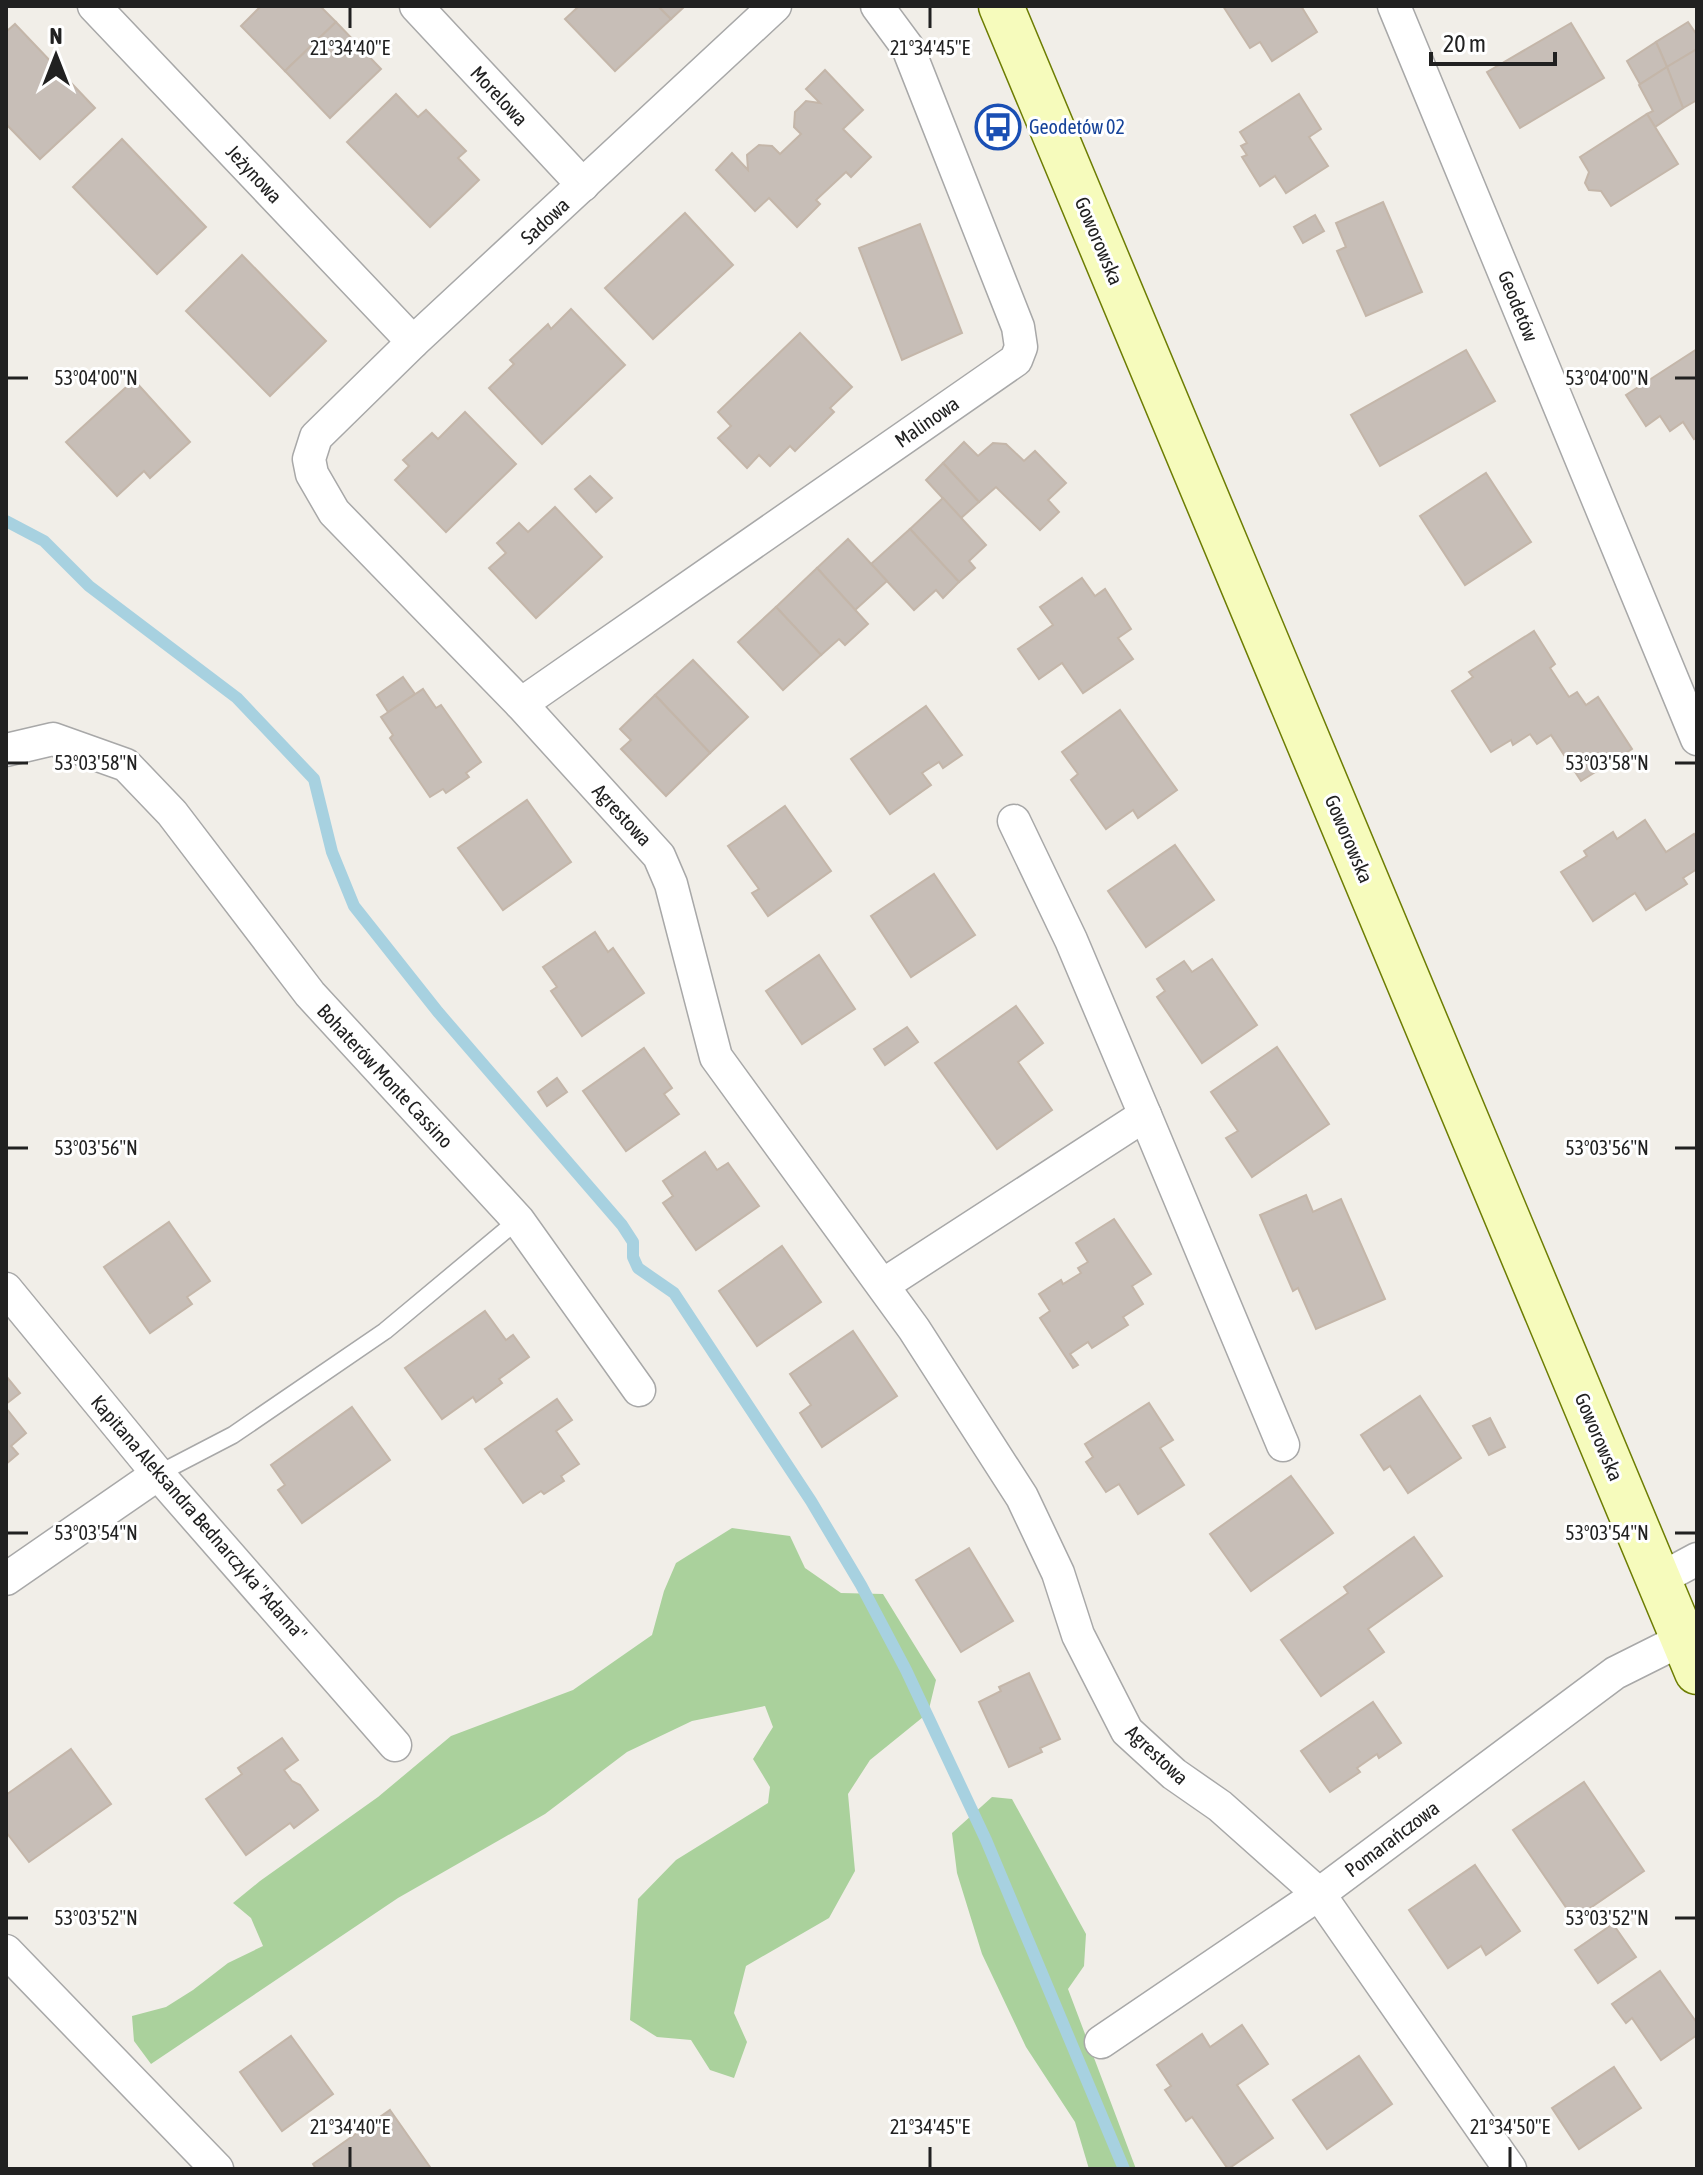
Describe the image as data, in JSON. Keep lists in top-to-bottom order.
{
  "streets": {
    "street": [
      "Morelowa",
      "Jeżynowa",
      "Sadowa",
      "Goworowska",
      "Geodetów",
      "Malinowa",
      "Agrestowa",
      "Bohaterów Monte Cassino",
      "Kapitana Aleksandra Bednarczyka \"Adama\"",
      "Pomarańczowa"
    ]
  },
  "crossings": [
    ["Morelowa", "Sadowa"],
    ["Jeżynowa", "Sadowa"],
    ["Sadowa", "Agrestowa"],
    ["Goworowska", "Pomarańczowa"],
    ["Malinowa", "Agrestowa"],
    ["Agrestowa", "Pomarańczowa"]
  ],
  "places": {
    "bus stop": ["Geodetów 02"]
  },
  "scale_bar": "20 m",
  "north": "top",
  "coordinates": [
    "21°34'40\"E",
    "21°34'45\"E",
    "53°04'00\"N",
    "53°03'58\"N",
    "53°03'56\"N",
    "53°03'54\"N",
    "53°03'52\"N",
    "21°34'50\"E"
  ]
}
